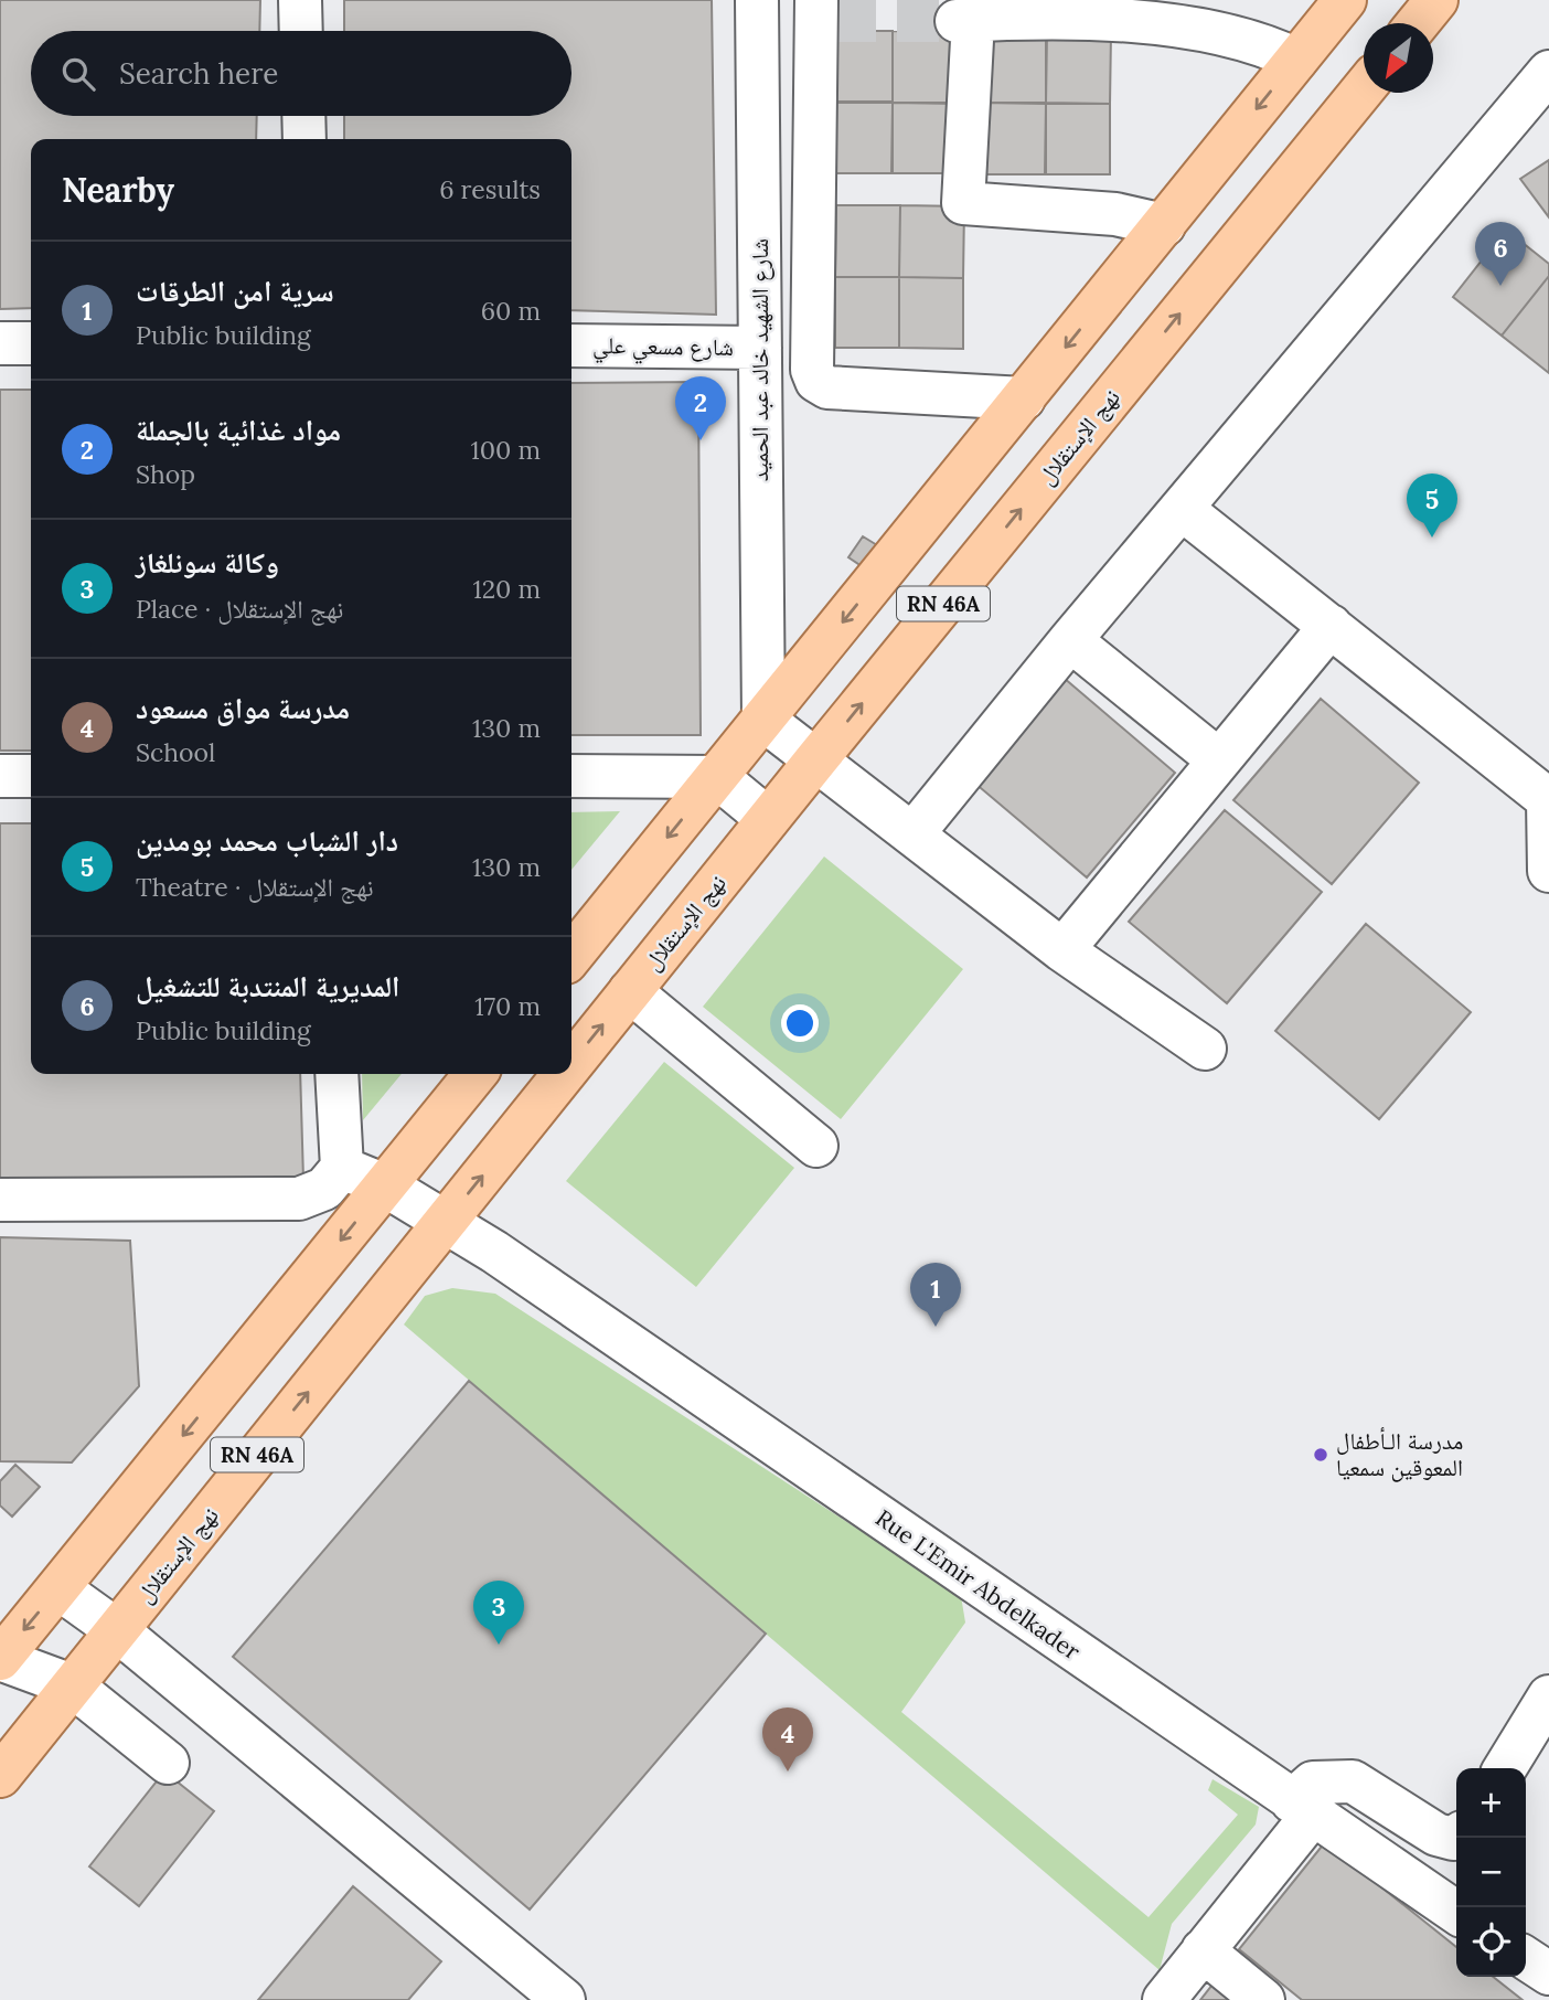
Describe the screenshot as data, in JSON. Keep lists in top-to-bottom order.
{
  "streets": {
    "main road": ["نهج الإستقلال", "RN 46A"],
    "street": ["شارع مسعي علي", "شارع الشهيد خالد عبد الحميد", "Rue L'Emir Abdelkader"]
  },
  "crossings": [
    ["شارع مسعي علي", "شارع الشهيد خالد عبد الحميد"],
    ["شارع الشهيد خالد عبد الحميد", "RN 46A"],
    ["نهج الإستقلال", "Rue L'Emir Abdelkader"],
    ["RN 46A", "Rue L'Emir Abdelkader"]
  ],
  "places": ["مدرسة الـأطفال المعوقين سمعيا"],
  "north": "bottom left",
  "page": {
    "search": "Search here",
    "heading": ["Nearby", "6 results"],
    "pins": [
      "6",
      "2",
      "5",
      "1",
      "3",
      "4"
    ],
    "list": [
      {
        "mark": "1",
        "name": "سرية امن الطرقات",
        "note": "Public building",
        "value": "60 m"
      },
      {
        "mark": "2",
        "name": "مواد غذائية بالجملة",
        "note": "Shop",
        "value": "100 m"
      },
      {
        "mark": "3",
        "name": "وكالة سونلغاز",
        "note": "Place · نهج الإستقلال",
        "value": "120 m"
      },
      {
        "mark": "4",
        "name": "مدرسة مواق مسعود",
        "note": "School",
        "value": "130 m"
      },
      {
        "mark": "5",
        "name": "دار الشباب محمد بومدين",
        "note": "Theatre · نهج الإستقلال",
        "value": "130 m"
      },
      {
        "mark": "6",
        "name": "المديرية المنتدبة للتشغيل",
        "note": "Public building",
        "value": "170 m"
      }
    ],
    "map_buttons": ["+", "−"]
  }
}
